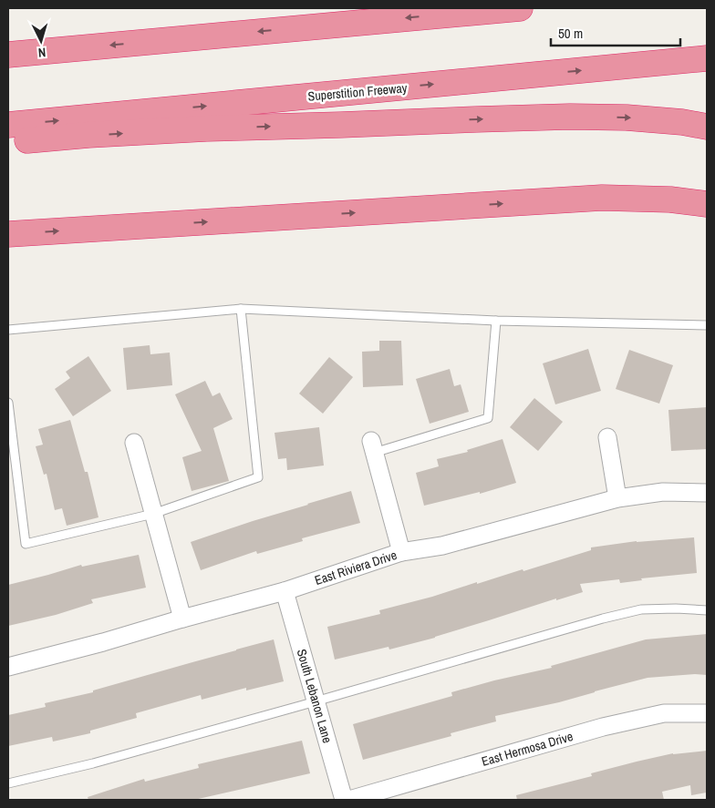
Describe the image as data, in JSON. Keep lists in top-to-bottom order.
{
  "streets": {
    "highway": ["Superstition Freeway"],
    "street": ["East Riviera Drive", "South Lebanon Lane", "East Hermosa Drive"]
  },
  "crossings": [
    ["East Riviera Drive", "South Lebanon Lane"]
  ],
  "scale_bar": "50 m",
  "north": "bottom"
}
